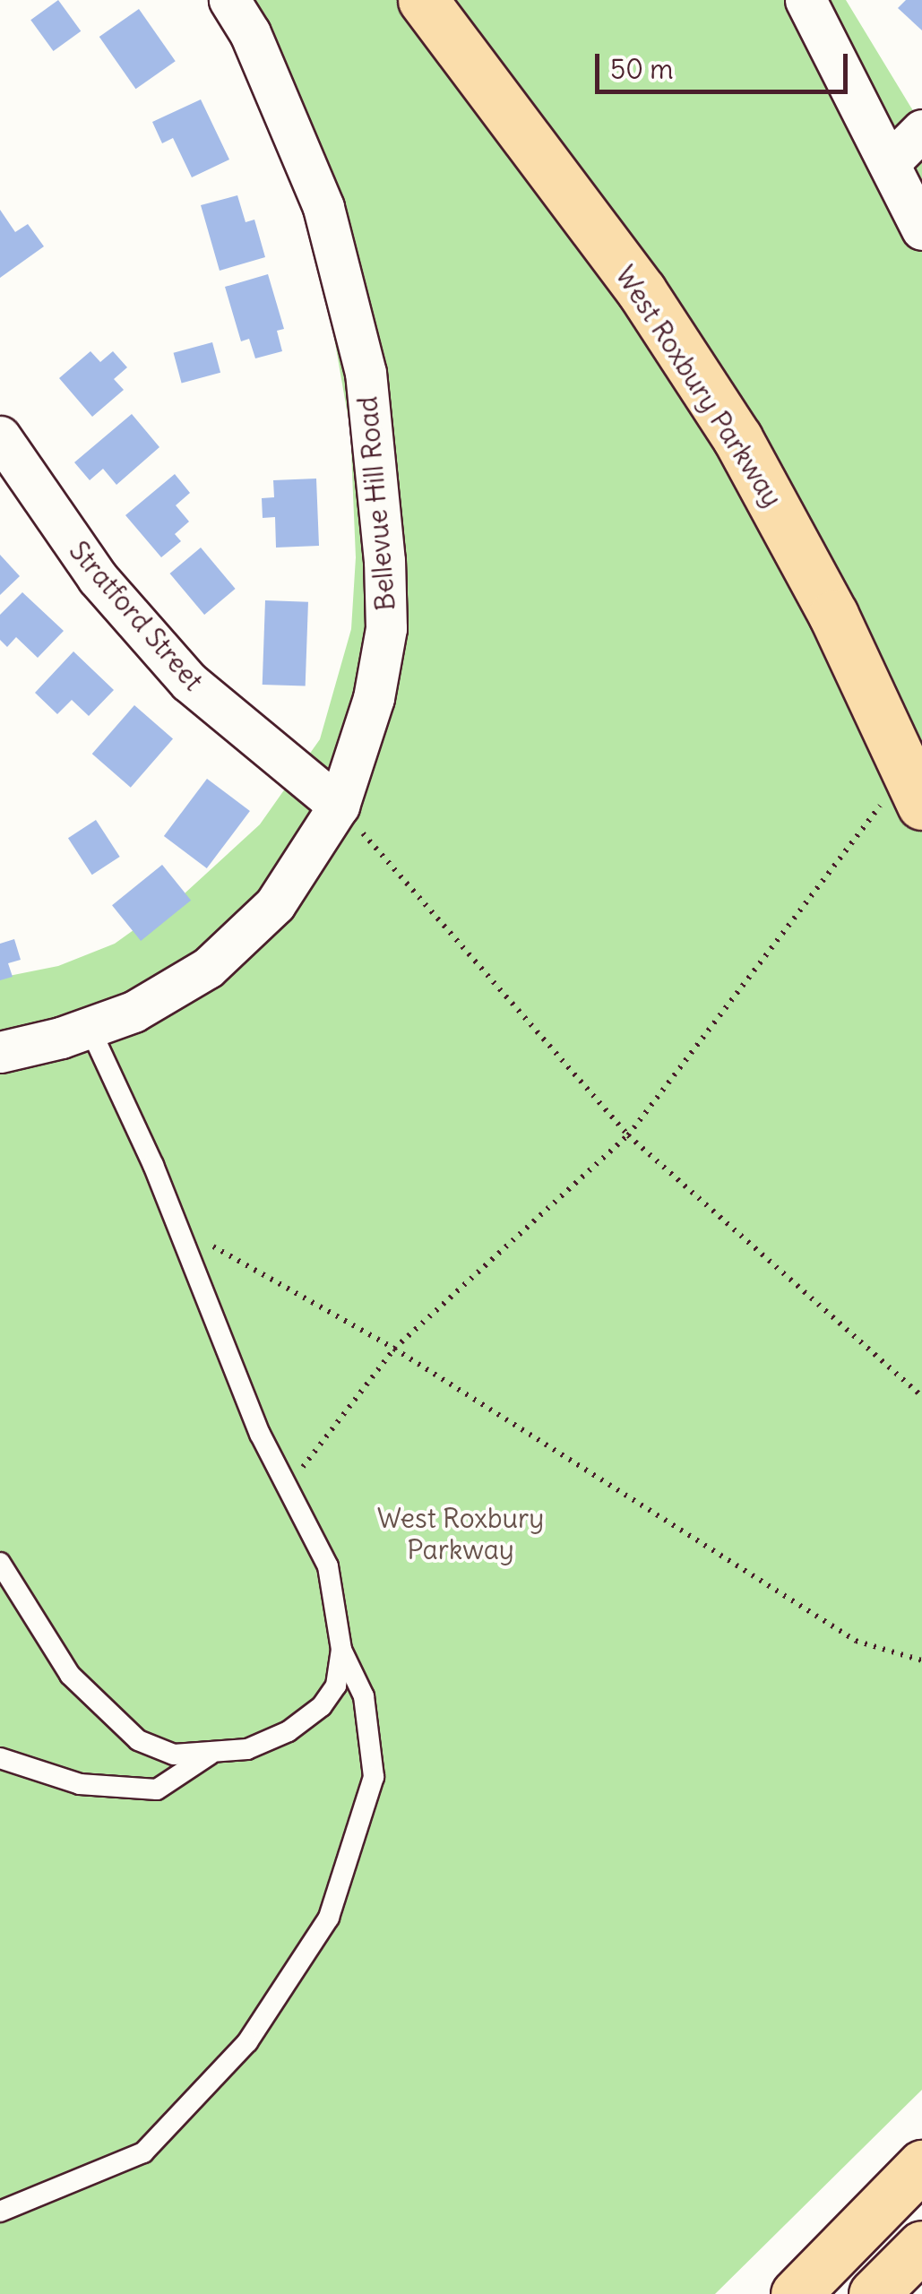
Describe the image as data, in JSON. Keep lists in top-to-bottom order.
{
  "streets": {
    "main road": ["West Roxbury Parkway"],
    "street": ["Bellevue Hill Road", "Stratford Street"]
  },
  "crossings": [
    ["Bellevue Hill Road", "Stratford Street"]
  ],
  "parks": ["West Roxbury Parkway"],
  "scale_bar": "50 m"
}
